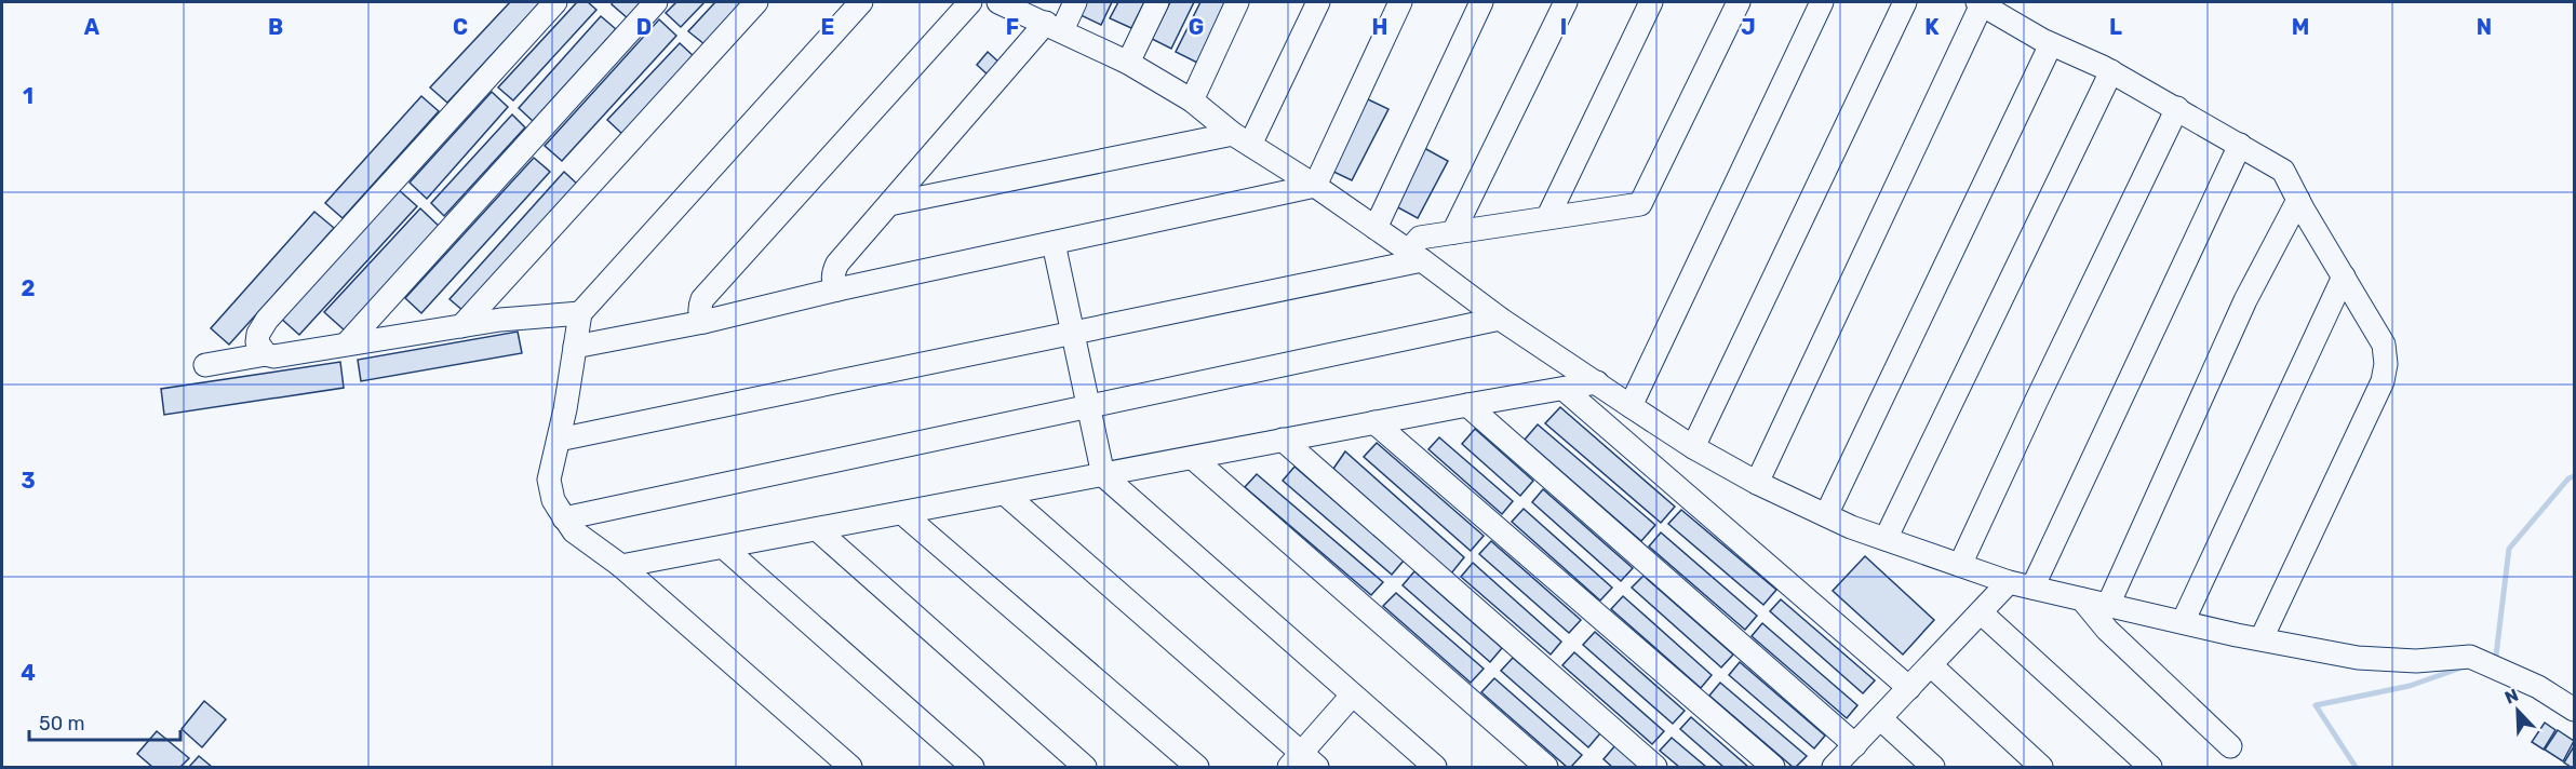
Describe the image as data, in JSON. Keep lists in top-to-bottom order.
{
  "scale_bar": "50 m",
  "north": "top left",
  "grid": {
    "columns": [
      "A",
      "B",
      "C",
      "D",
      "E",
      "F",
      "G",
      "H",
      "I",
      "J",
      "K",
      "L",
      "M",
      "N"
    ],
    "rows": [
      "1",
      "2",
      "3",
      "4"
    ]
  }
}
